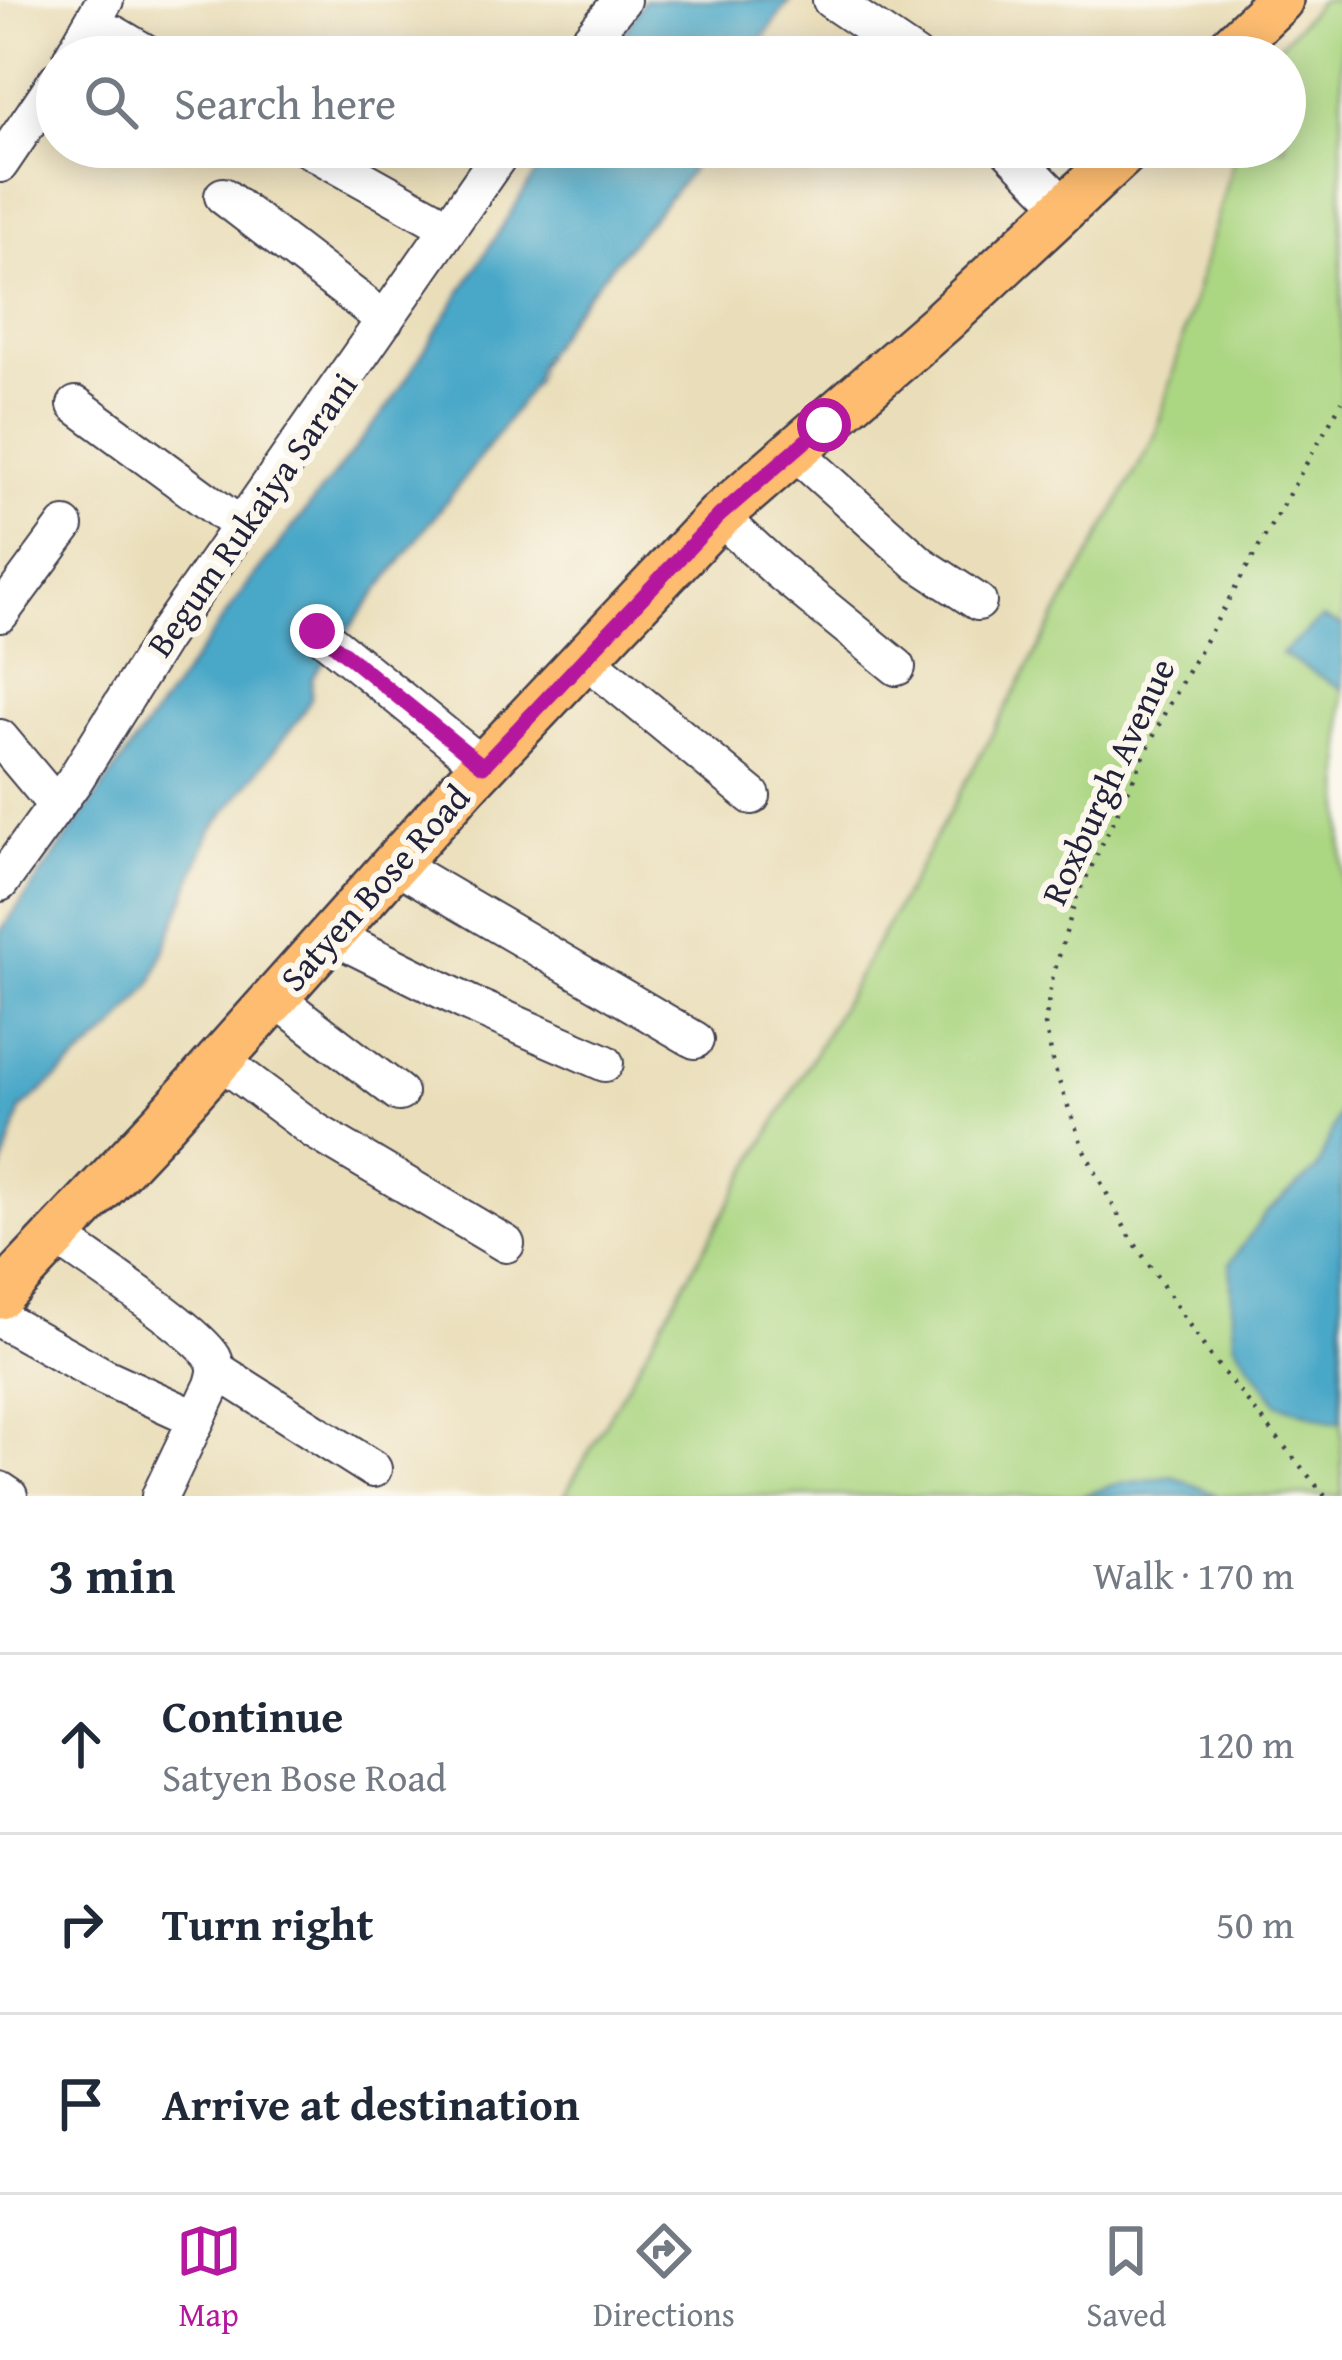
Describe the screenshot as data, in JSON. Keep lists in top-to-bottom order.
{
  "streets": {
    "main road": ["Satyen Bose Road"],
    "street": ["Begum Rukaiya Sarani"],
    "path": ["Roxburgh Avenue"]
  },
  "page": {
    "search": "Search here",
    "heading": ["3 min", "Walk · 170 m"],
    "list": [
      ["Continue", "Satyen Bose Road", "120 m"],
      ["Turn right", "50 m"],
      "Arrive at destination"
    ],
    "nav": ["Map", "Directions", "Saved"]
  }
}
